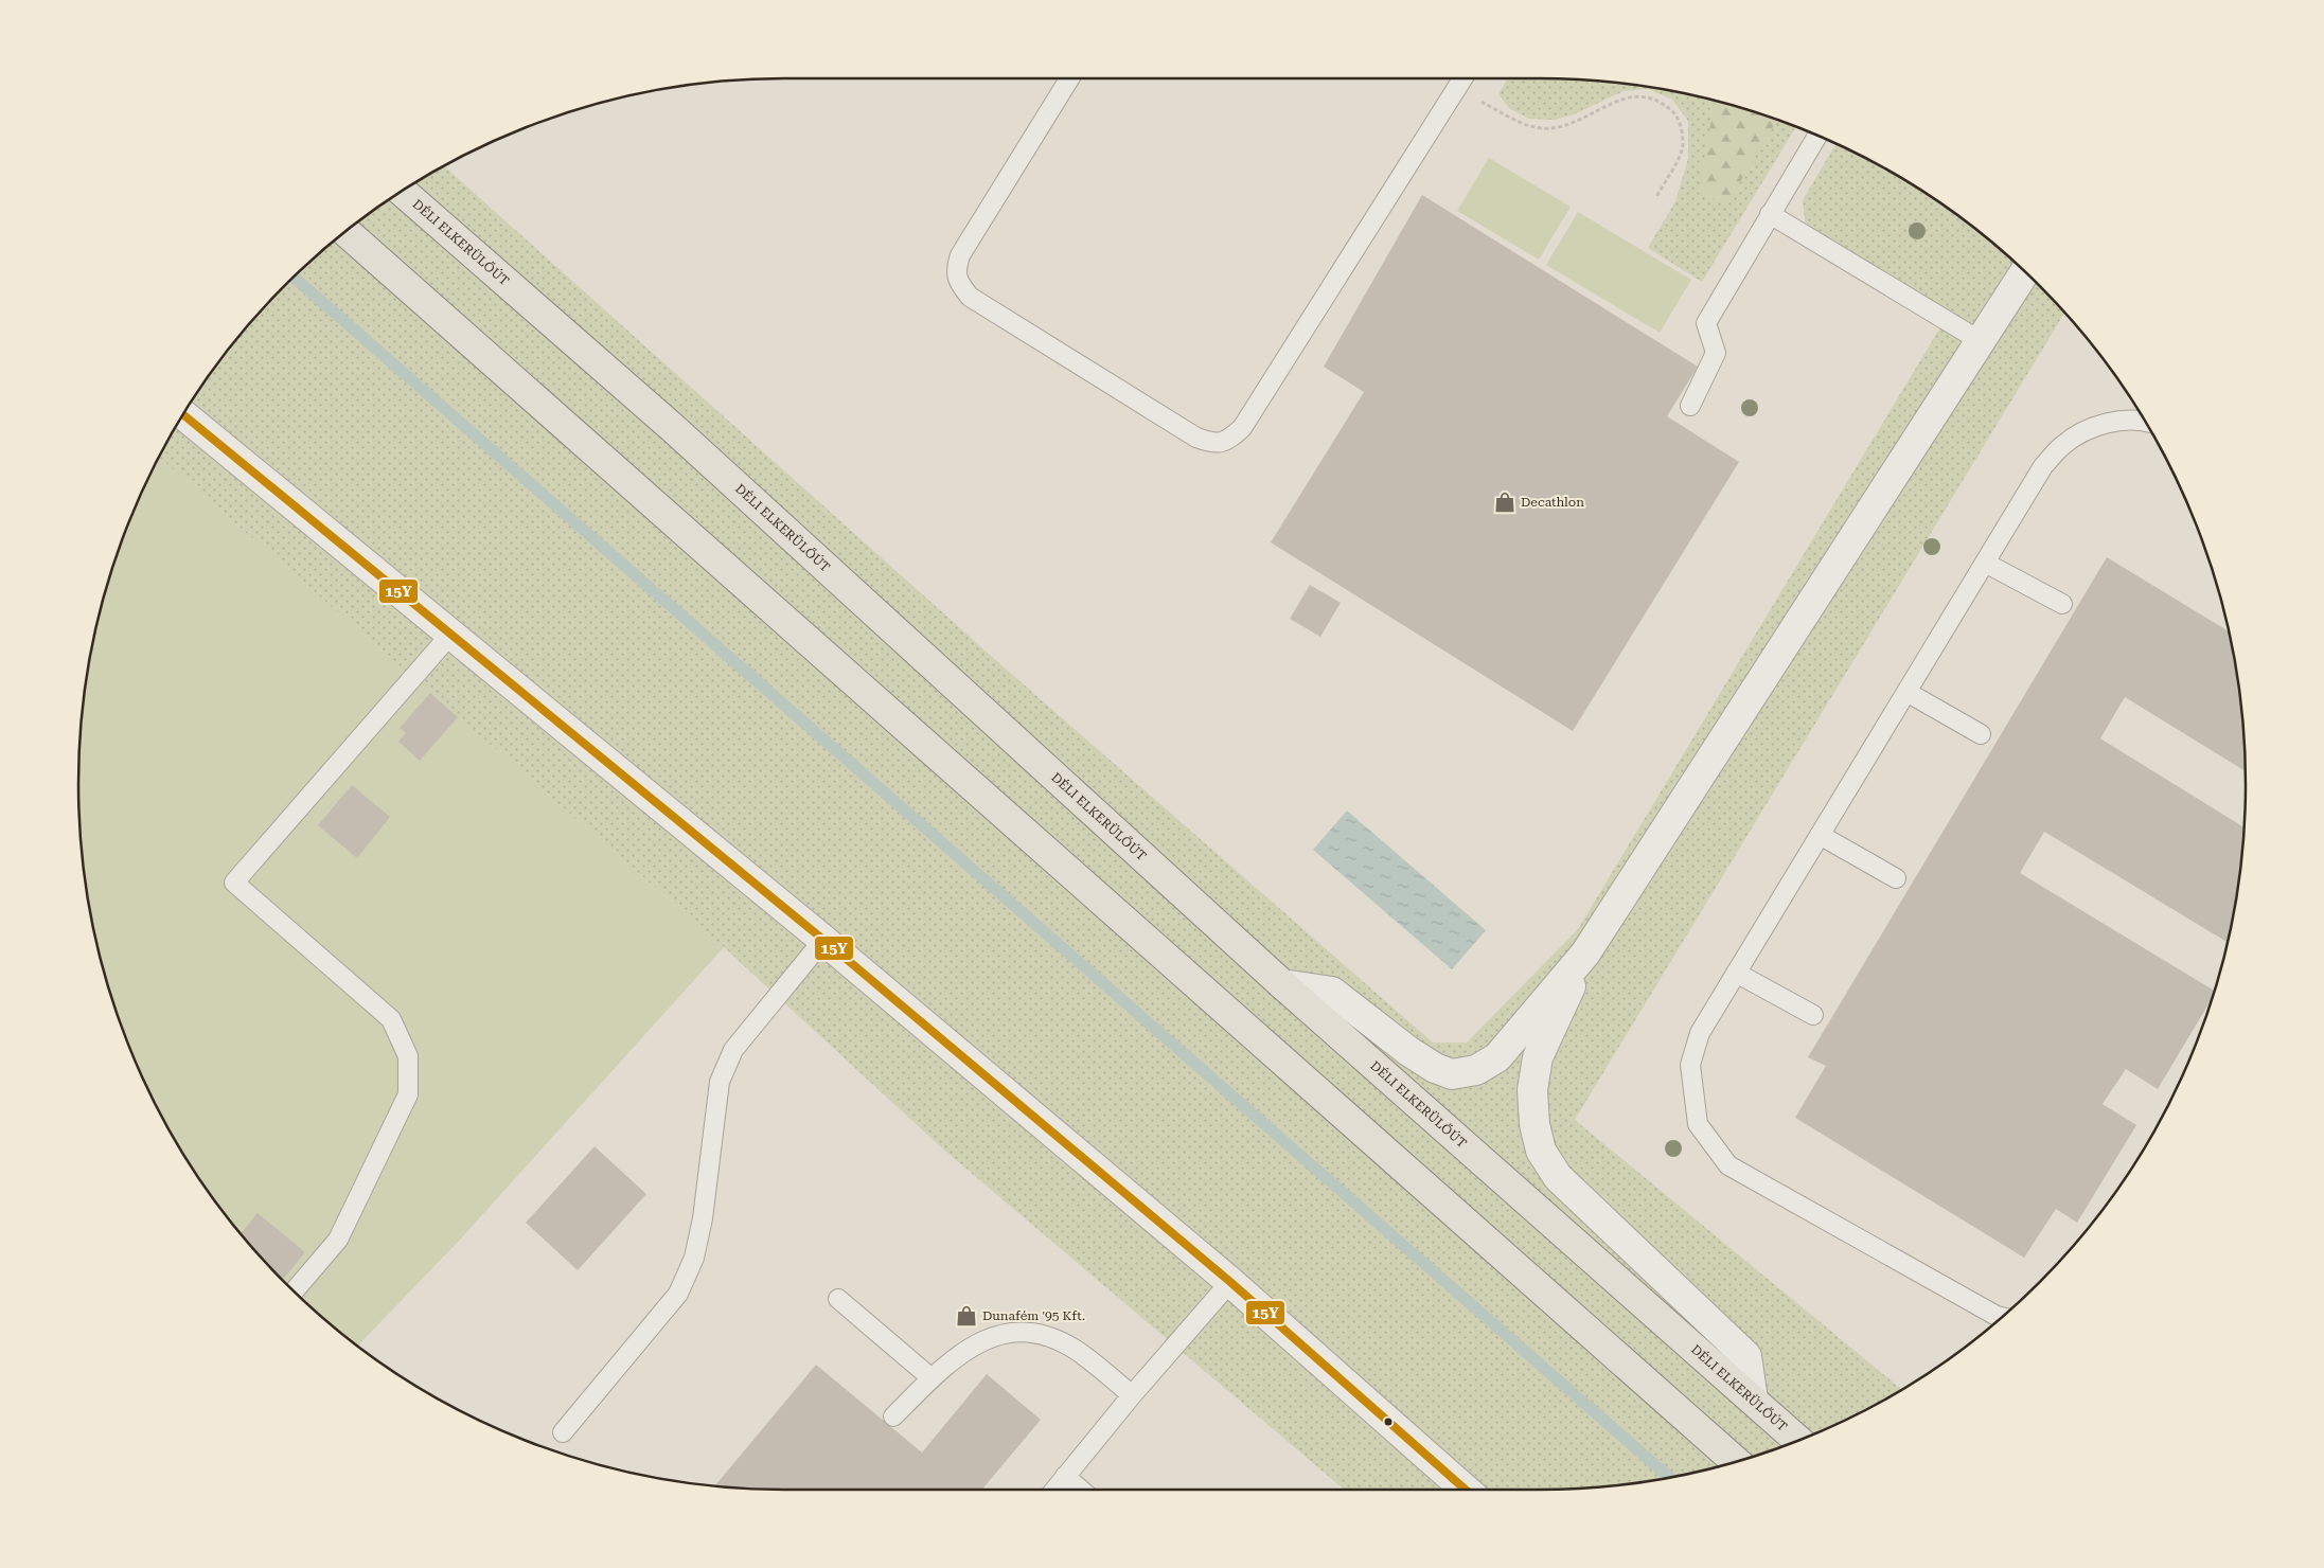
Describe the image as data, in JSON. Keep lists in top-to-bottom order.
{
  "streets": {
    "main road": ["DÉLI ELKERÜLŐÚT"]
  },
  "places": {
    "shop": ["Decathlon", "Dunafém '95 Kft."]
  },
  "lines": ["transit line 15Y"]
}
